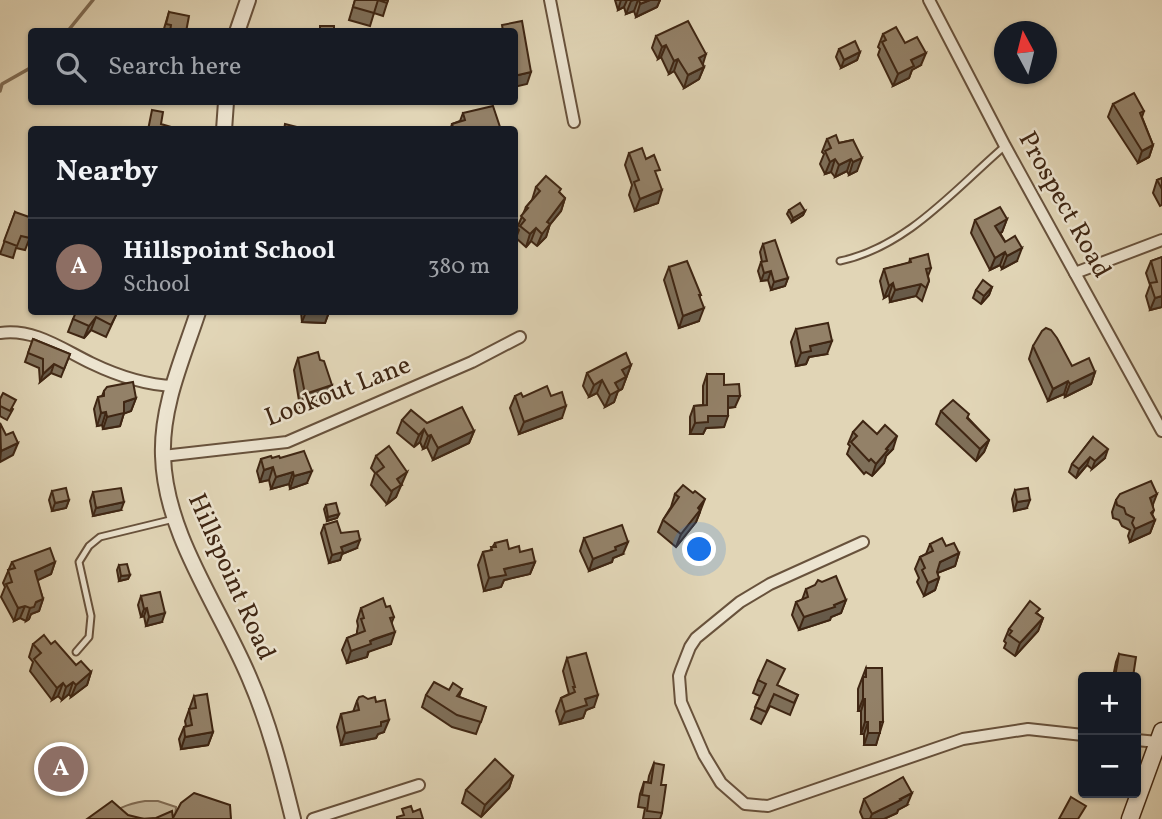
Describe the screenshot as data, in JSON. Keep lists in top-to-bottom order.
{
  "streets": {
    "street": ["Prospect Road", "Lookout Lane", "Hillspoint Road"]
  },
  "crossings": [
    ["Lookout Lane", "Hillspoint Road"]
  ],
  "north": "top",
  "page": {
    "search": "Search here",
    "heading": "Nearby",
    "list": [
      {
        "mark": "A",
        "name": "Hillspoint School",
        "note": "School",
        "value": "380 m"
      }
    ],
    "map_buttons": ["+", "−"],
    "pins": "A"
  }
}
